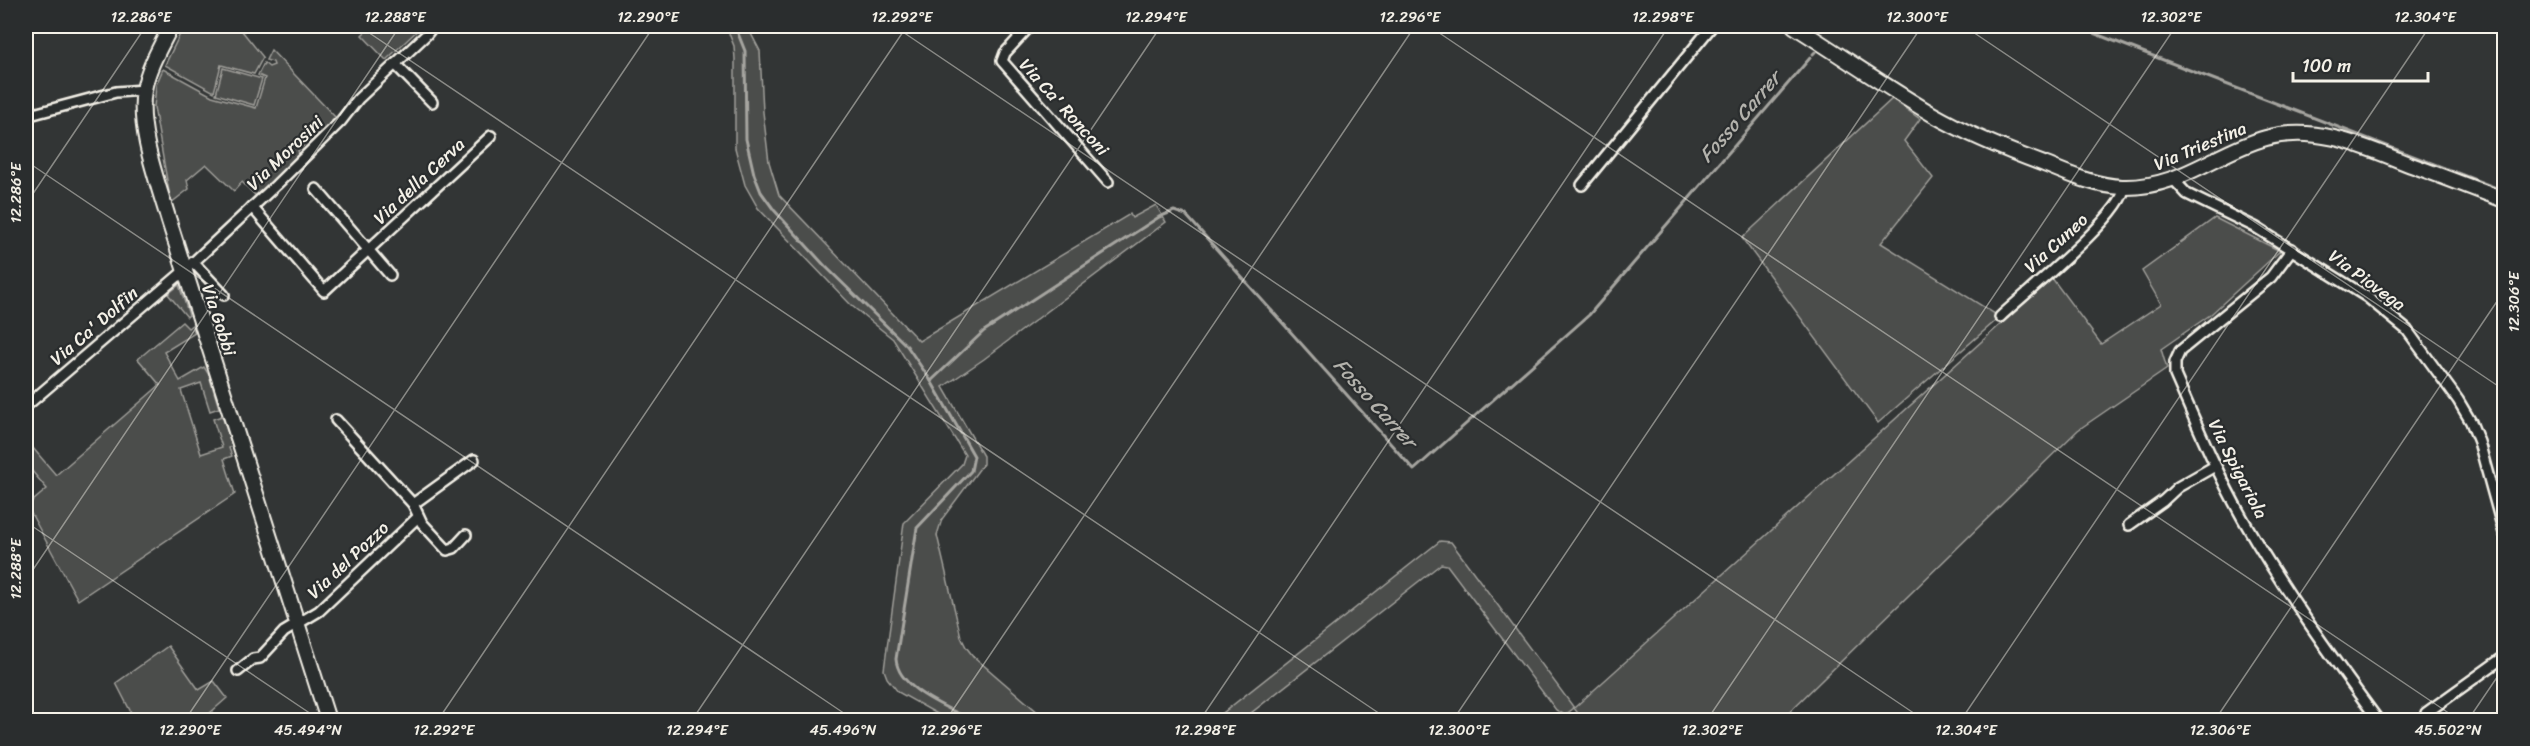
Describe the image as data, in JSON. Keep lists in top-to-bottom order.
{
  "streets": {
    "street": [
      "Via Ca' Ronconi",
      "Via Triestina",
      "Via Morosini",
      "Via della Cerva",
      "Via Cuneo",
      "Via Piovega",
      "Via Gobbi",
      "Via Ca' Dolfin",
      "Via Spigariola",
      "Via del Pozzo"
    ]
  },
  "crossings": [
    ["Via Triestina", "Via Cuneo"],
    ["Via Triestina", "Via Piovega"],
    ["Via Morosini", "Via della Cerva"],
    ["Via Morosini", "Via Gobbi"],
    ["Via Morosini", "Via Ca' Dolfin"],
    ["Via Piovega", "Via Spigariola"],
    ["Via Gobbi", "Via Ca' Dolfin"],
    ["Via Gobbi", "Via del Pozzo"]
  ],
  "water": ["Fosso Carrer"],
  "scale_bar": "100 m",
  "coordinates": [
    "12.286°E",
    "12.288°E",
    "12.290°E",
    "12.292°E",
    "12.294°E",
    "12.296°E",
    "12.298°E",
    "12.300°E",
    "12.302°E",
    "12.304°E",
    "12.306°E",
    "45.494°N",
    "45.496°N",
    "45.502°N"
  ]
}
